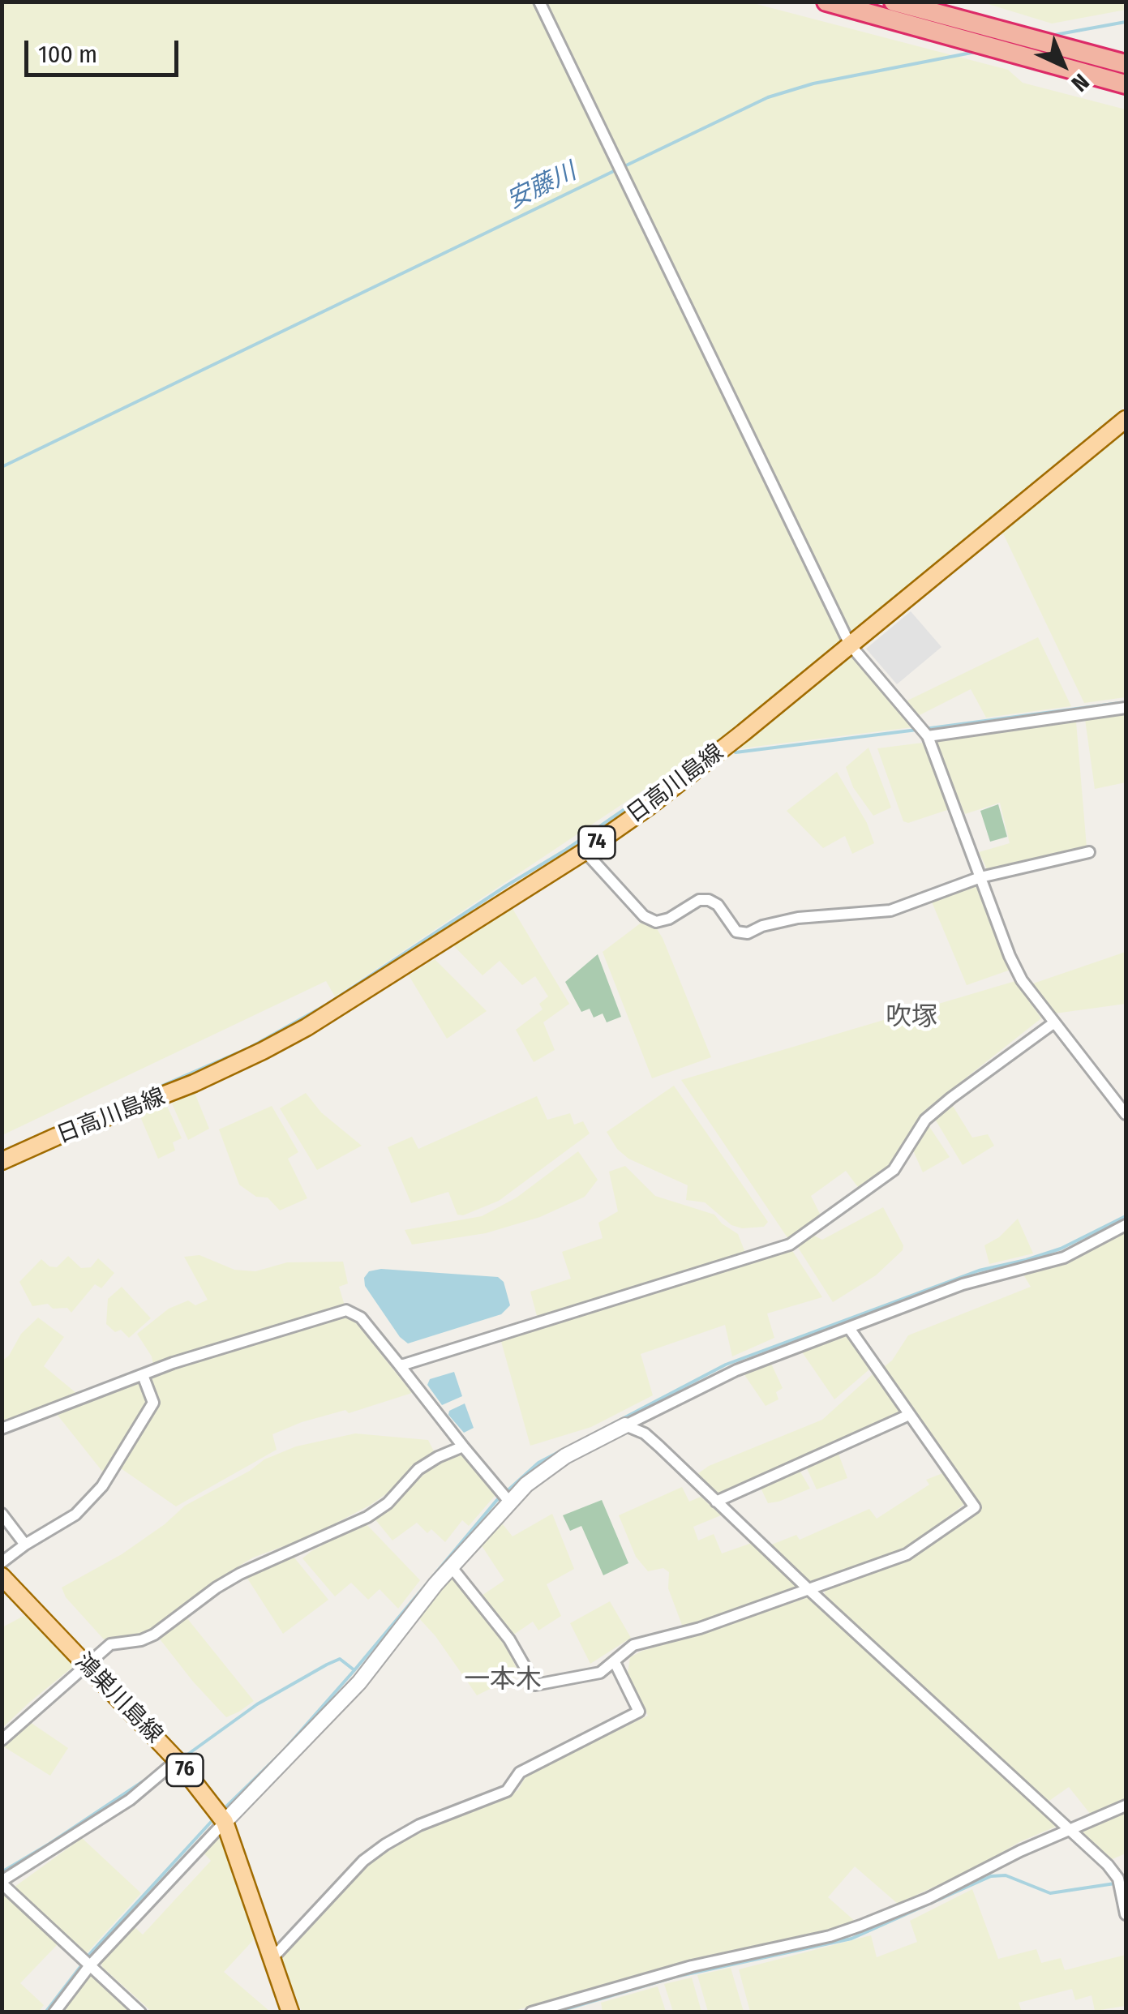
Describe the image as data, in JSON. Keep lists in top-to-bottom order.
{
  "streets": {
    "main road": [
      "日高川島線",
      "74",
      "鴻巣川島線",
      "76"
    ]
  },
  "districts": ["吹塚", "一本木"],
  "water": ["安藤川"],
  "scale_bar": "100 m",
  "north": "bottom right"
}
